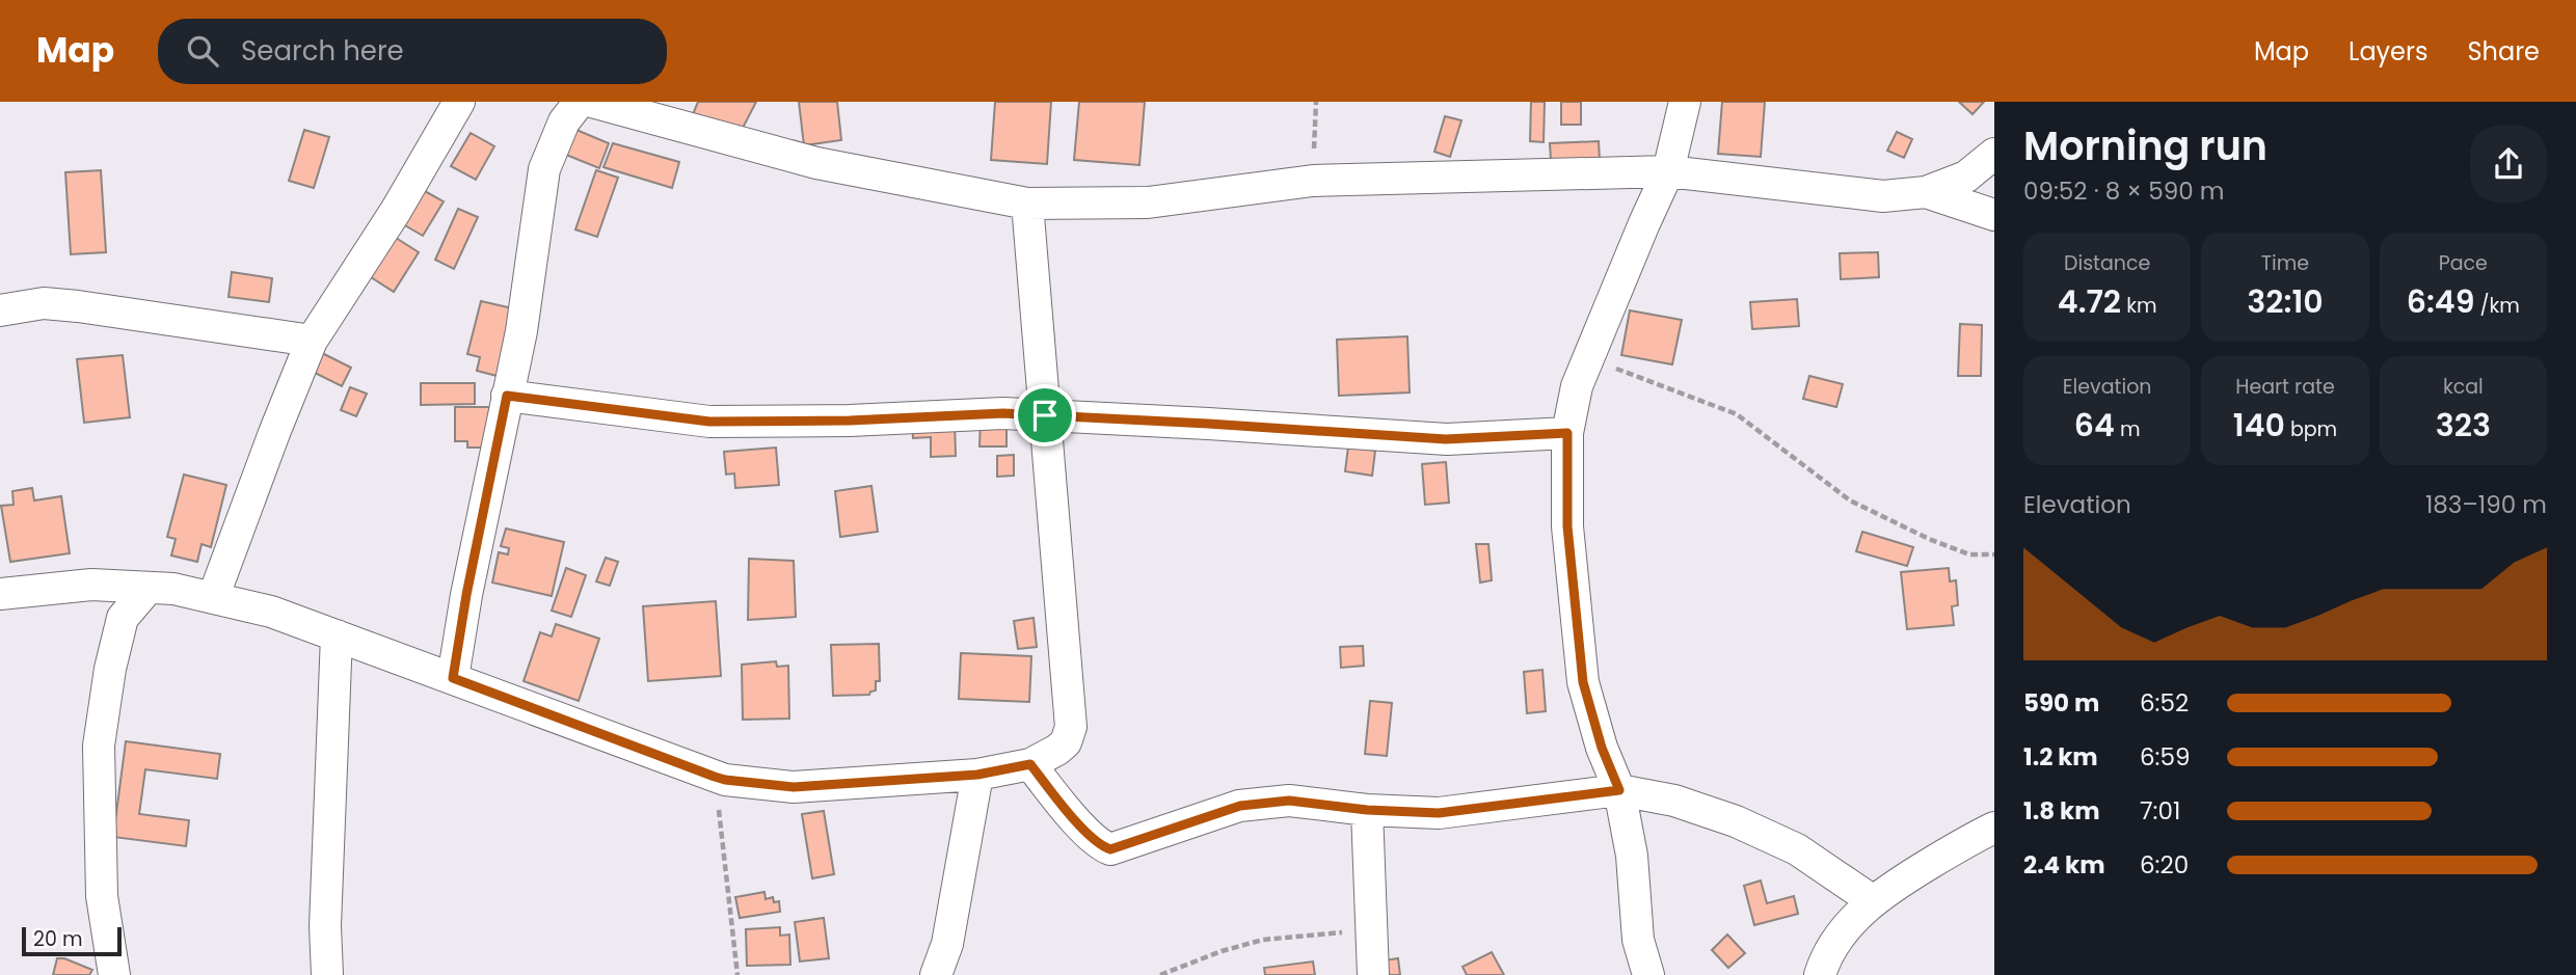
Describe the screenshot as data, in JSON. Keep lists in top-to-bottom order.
{
  "scale_bar": "20 m",
  "page": {
    "header": "Map",
    "search": "Search here",
    "nav": ["Map", "Layers", "Share"],
    "heading": ["Morning run", "09:52 · 8 × 590 m"],
    "stats": [
      ["Distance", "4.72 km"],
      ["Time", "32:10"],
      ["Pace", "6:49 /km"],
      ["Elevation", "64 m"],
      ["Heart rate", "140 bpm"],
      ["kcal", "323"]
    ],
    "chart": ["Elevation", "183–190 m"],
    "list": [
      {
        "name": "590 m",
        "note": "6:52"
      },
      {
        "name": "1.2 km",
        "note": "6:59"
      },
      {
        "name": "1.8 km",
        "note": "7:01"
      },
      {
        "name": "2.4 km",
        "note": "6:20"
      }
    ],
    "scale": "20 m"
  }
}
